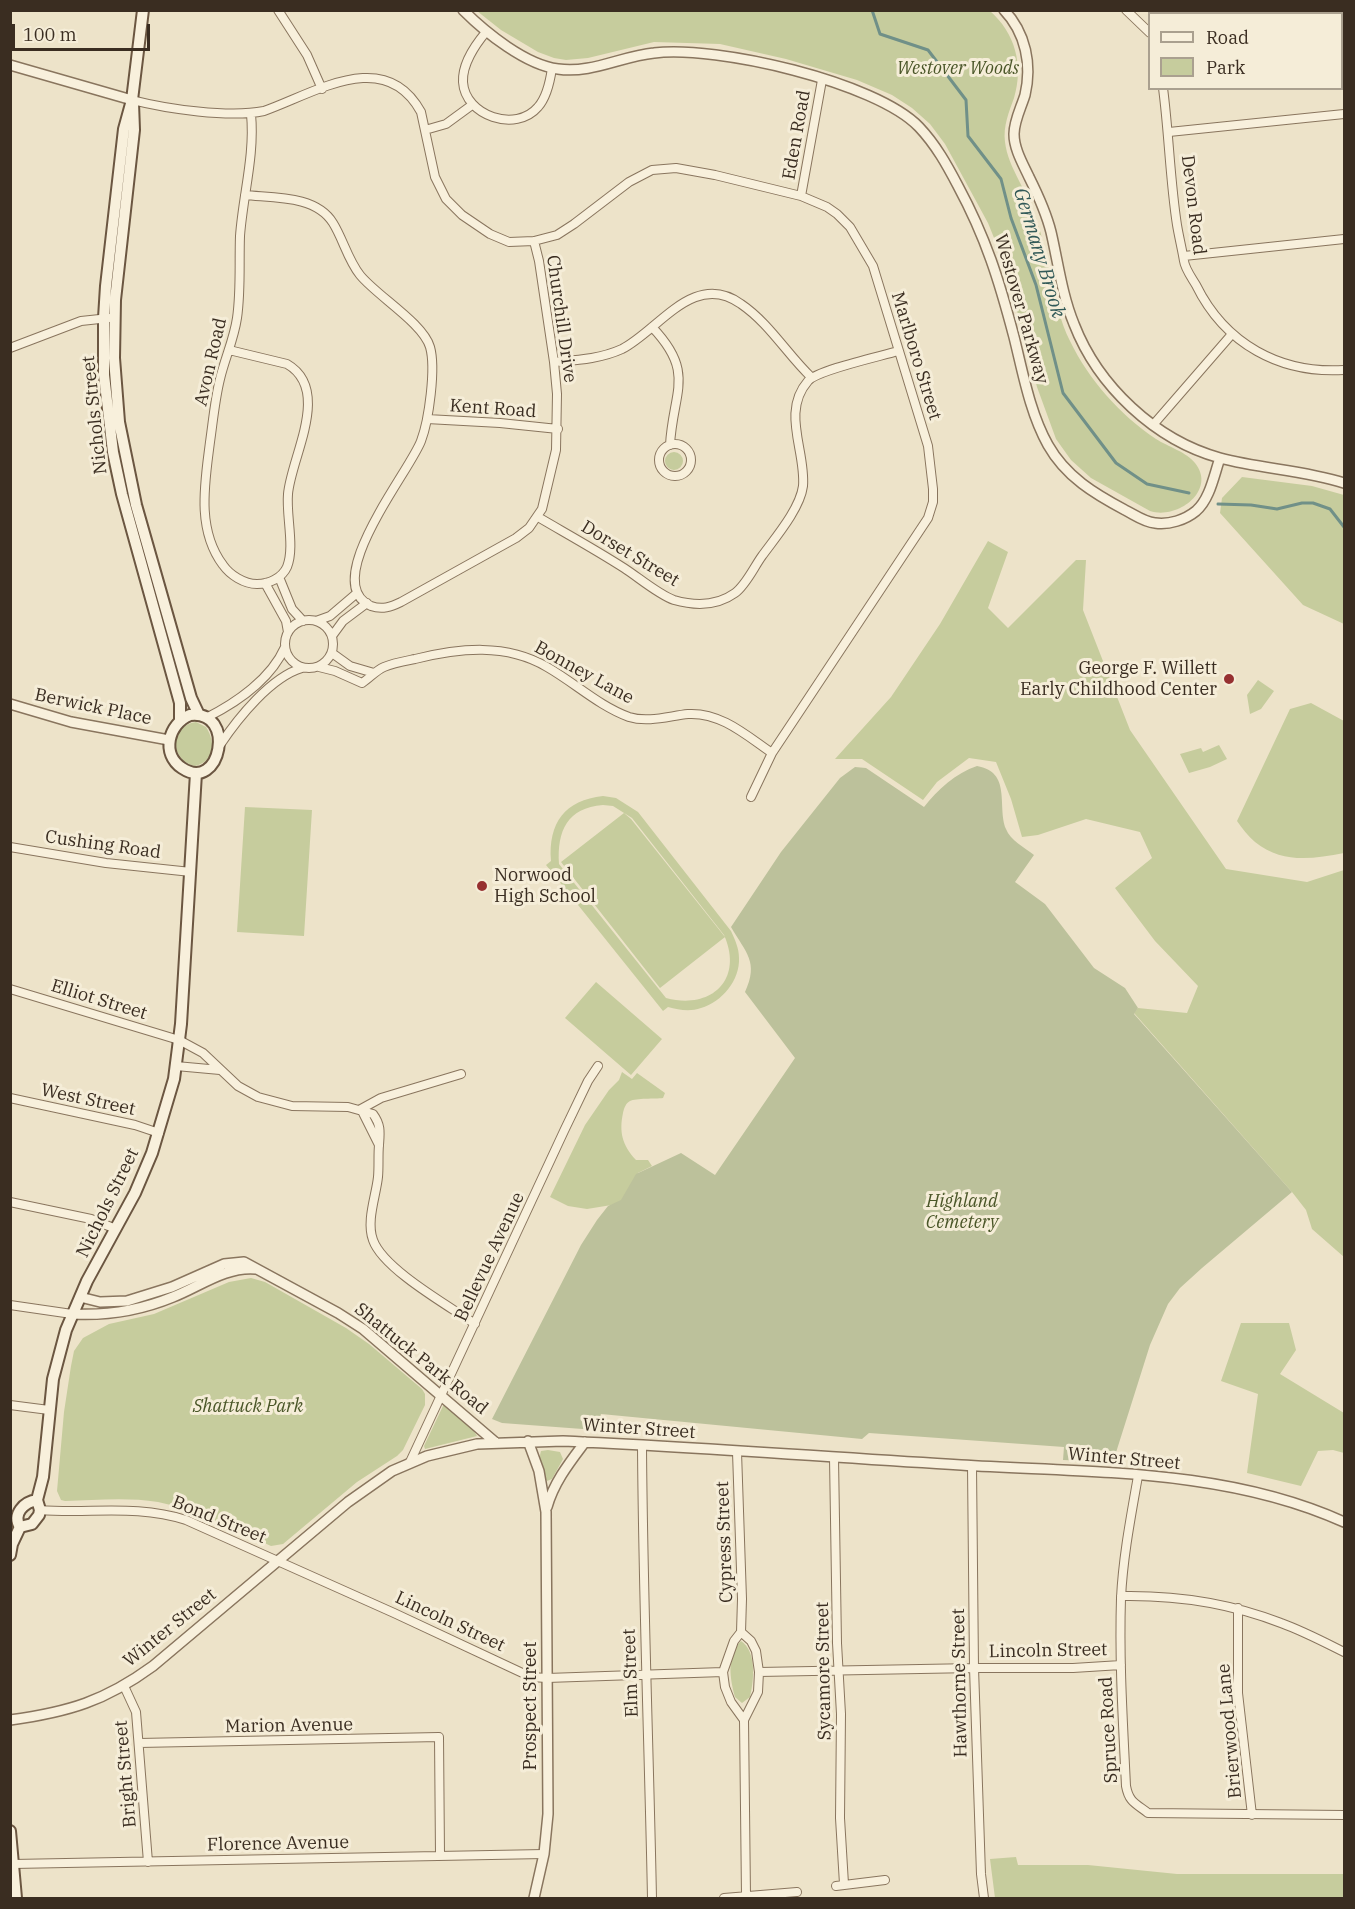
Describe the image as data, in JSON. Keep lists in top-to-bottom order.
{
  "streets": {
    "main road": ["Nichols Street"],
    "street": [
      "Eden Road",
      "Devon Road",
      "Westover Parkway",
      "Churchill Drive",
      "Marlboro Street",
      "Avon Road",
      "Kent Road",
      "Dorset Street",
      "Bonney Lane",
      "Berwick Place",
      "Cushing Road",
      "Elliot Street",
      "West Street",
      "Bellevue Avenue",
      "Shattuck Park Road",
      "Winter Street",
      "Bond Street",
      "Cypress Street",
      "Lincoln Street",
      "Sycamore Street",
      "Elm Street",
      "Hawthorne Street",
      "Prospect Street",
      "Marion Avenue",
      "Spruce Road",
      "Brierwood Lane",
      "Bright Street",
      "Florence Avenue"
    ]
  },
  "crossings": [
    ["Eden Road", "Westover Parkway"],
    ["Eden Road", "Marlboro Street"],
    ["Churchill Drive", "Marlboro Street"],
    ["Churchill Drive", "Avon Road"],
    ["Churchill Drive", "Kent Road"],
    ["Churchill Drive", "Nichols Street"],
    ["Churchill Drive", "Dorset Street"],
    ["Marlboro Street", "Bonney Lane"],
    ["Nichols Street", "Berwick Place"],
    ["Nichols Street", "Cushing Road"],
    ["Nichols Street", "Elliot Street"],
    ["Nichols Street", "West Street"],
    ["Nichols Street", "Shattuck Park Road"],
    ["Nichols Street", "Bond Street"],
    ["Bellevue Avenue", "Shattuck Park Road"],
    ["Bellevue Avenue", "Winter Street"],
    ["Shattuck Park Road", "Winter Street"],
    ["Winter Street", "Bond Street"],
    ["Winter Street", "Cypress Street"],
    ["Winter Street", "Lincoln Street"],
    ["Winter Street", "Sycamore Street"],
    ["Winter Street", "Elm Street"],
    ["Winter Street", "Hawthorne Street"],
    ["Winter Street", "Prospect Street"],
    ["Winter Street", "Spruce Road"],
    ["Winter Street", "Bright Street"],
    ["Bond Street", "Lincoln Street"],
    ["Cypress Street", "Lincoln Street"],
    ["Lincoln Street", "Sycamore Street"],
    ["Lincoln Street", "Elm Street"],
    ["Lincoln Street", "Hawthorne Street"],
    ["Lincoln Street", "Prospect Street"],
    ["Lincoln Street", "Spruce Road"],
    ["Prospect Street", "Florence Avenue"],
    ["Marion Avenue", "Bright Street"],
    ["Marion Avenue", "Florence Avenue"],
    ["Spruce Road", "Brierwood Lane"],
    ["Bright Street", "Florence Avenue"]
  ],
  "water": ["Germany Brook"],
  "parks": ["Westover Woods", "Highland Cemetery", "Shattuck Park"],
  "places": ["George F. Willett Early Childhood Center", "Norwood High School"],
  "legend": ["Road", "Park"],
  "scale_bar": "100 m"
}
